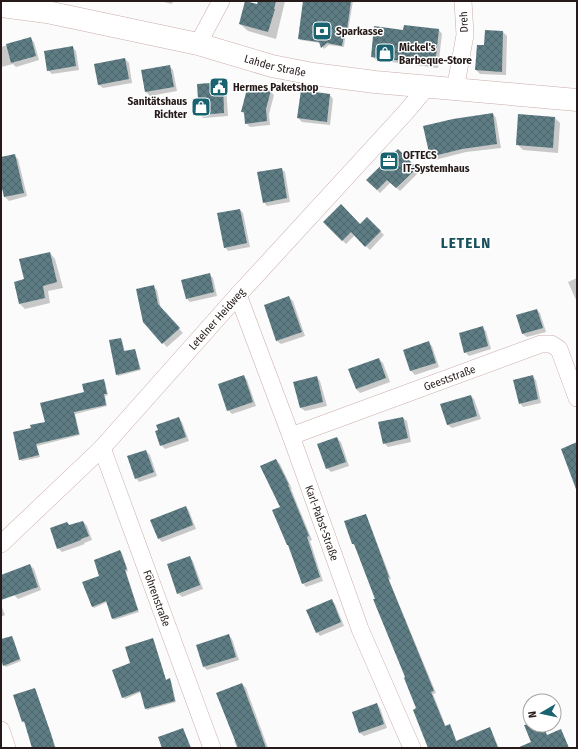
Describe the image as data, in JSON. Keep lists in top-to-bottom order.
{
  "streets": {
    "street": [
      "Dreh",
      "Lahder Straße",
      "Letelner Heidweg",
      "Geeststraße",
      "Karl-Pabst-Straße",
      "Föhrenstraße"
    ]
  },
  "crossings": [
    ["Dreh", "Lahder Straße"],
    ["Lahder Straße", "Letelner Heidweg"],
    ["Letelner Heidweg", "Karl-Pabst-Straße"],
    ["Letelner Heidweg", "Föhrenstraße"],
    ["Geeststraße", "Karl-Pabst-Straße"]
  ],
  "districts": ["LETELN"],
  "places": {
    "bank": ["Sparkasse"],
    "shop": ["Mickel's Barbeque-Store", "Sanitätshaus Richter"],
    "public building": ["Hermes Paketshop"],
    "office": ["OFTECS IT-Systemhaus"]
  },
  "north": "left"
}
